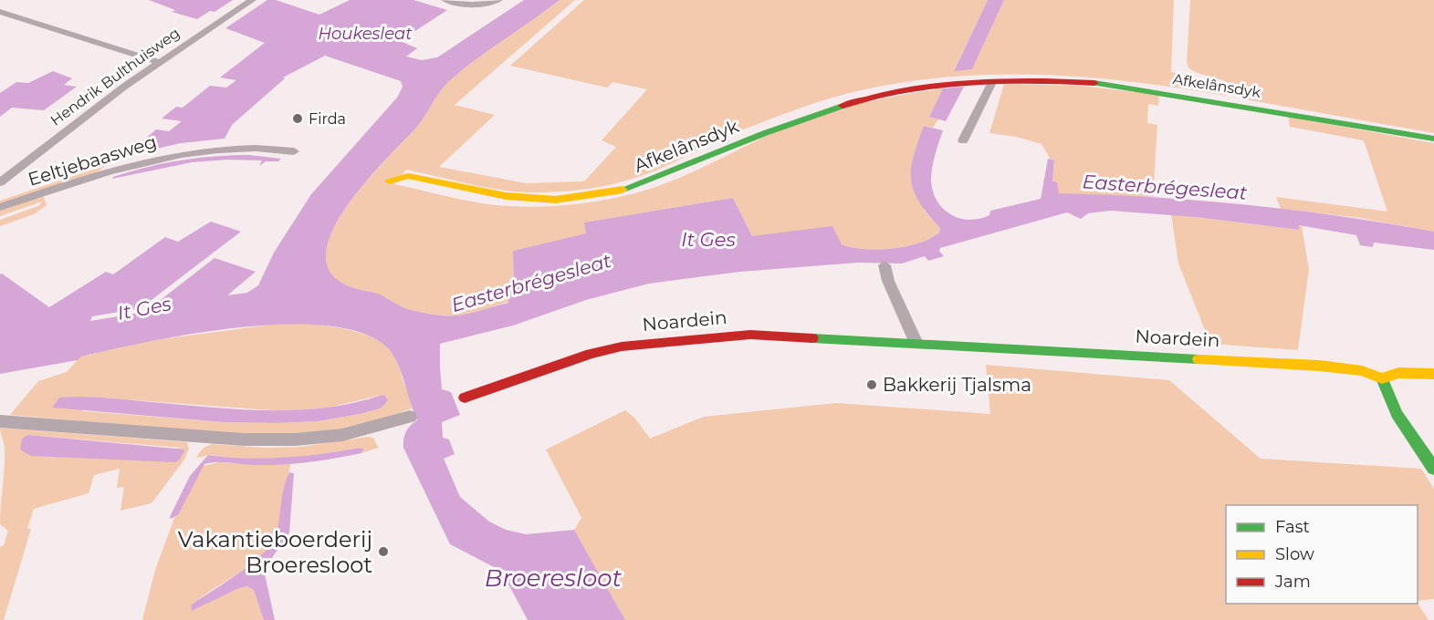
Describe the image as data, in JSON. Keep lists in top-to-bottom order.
{
  "streets": {
    "street": [
      "Hendrik Bulthuisweg",
      "Afkelânsdyk",
      "Eeltjebaasweg",
      "Noardein"
    ]
  },
  "water": [
    "Houkesleat",
    "Easterbrégesleat",
    "It Ges",
    "Broeresloot"
  ],
  "places": ["Firda", "Bakkerij Tjalsma", "Vakantieboerderij Broeresloot"],
  "legend": ["Fast", "Slow", "Jam"]
}
